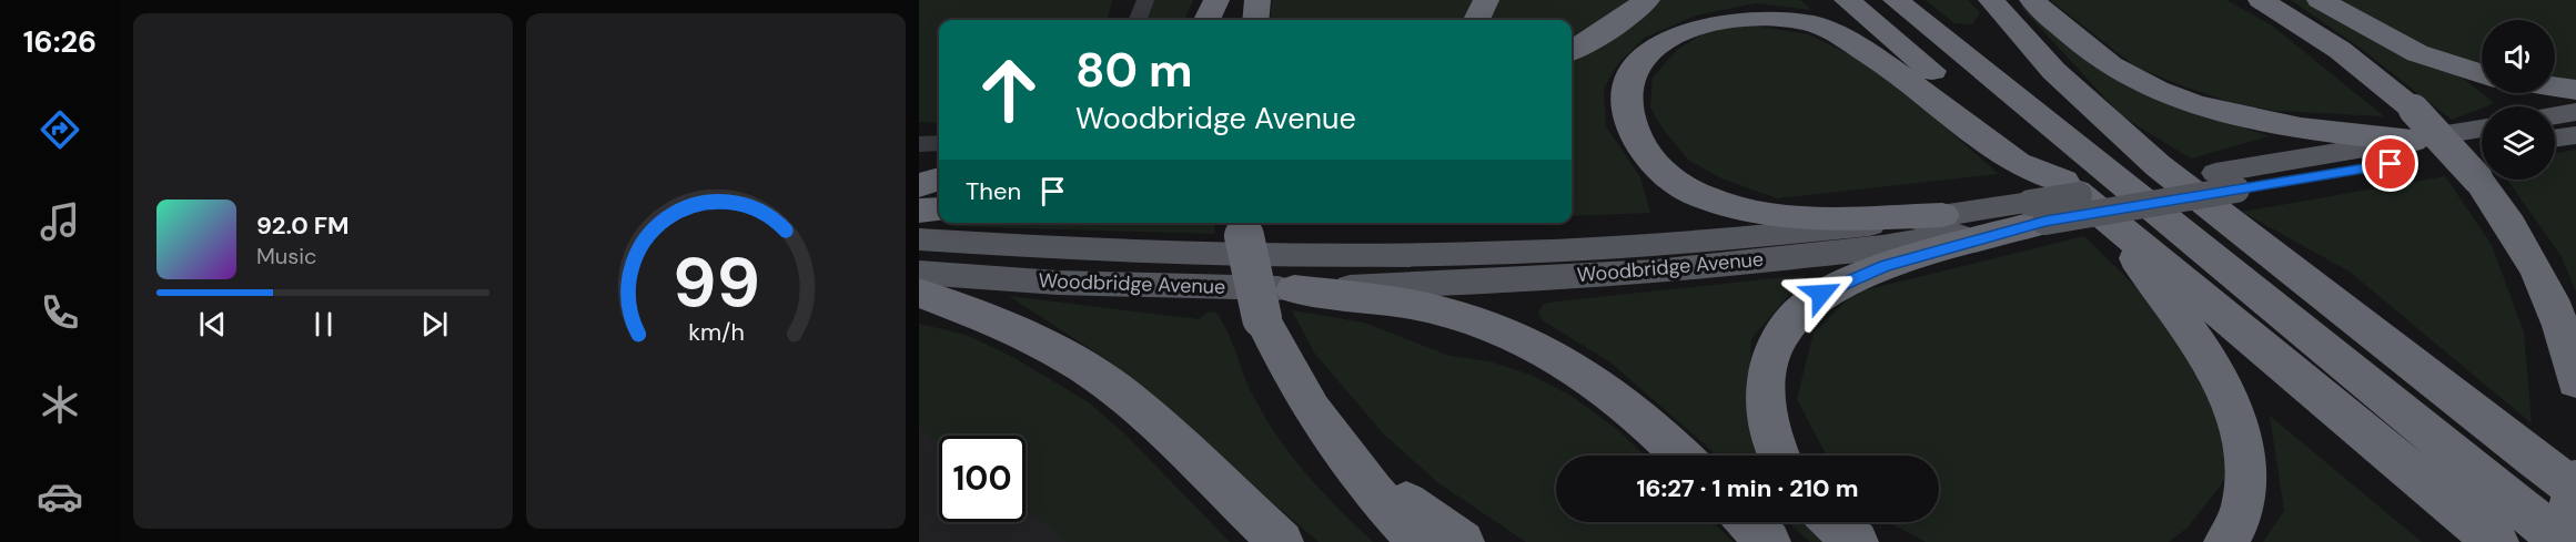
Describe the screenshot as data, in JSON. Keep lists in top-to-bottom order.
{
  "streets": {
    "main road": ["Woodbridge Avenue"]
  },
  "page": {
    "tabs": "16:26",
    "turn": ["80 m", "Woodbridge Avenue"],
    "then": "Then",
    "song": ["92.0 FM", "Music"],
    "limit": "100",
    "trip": "16:27 · 1 min · 210 m",
    "gauge": ["99", "km/h"]
  }
}
